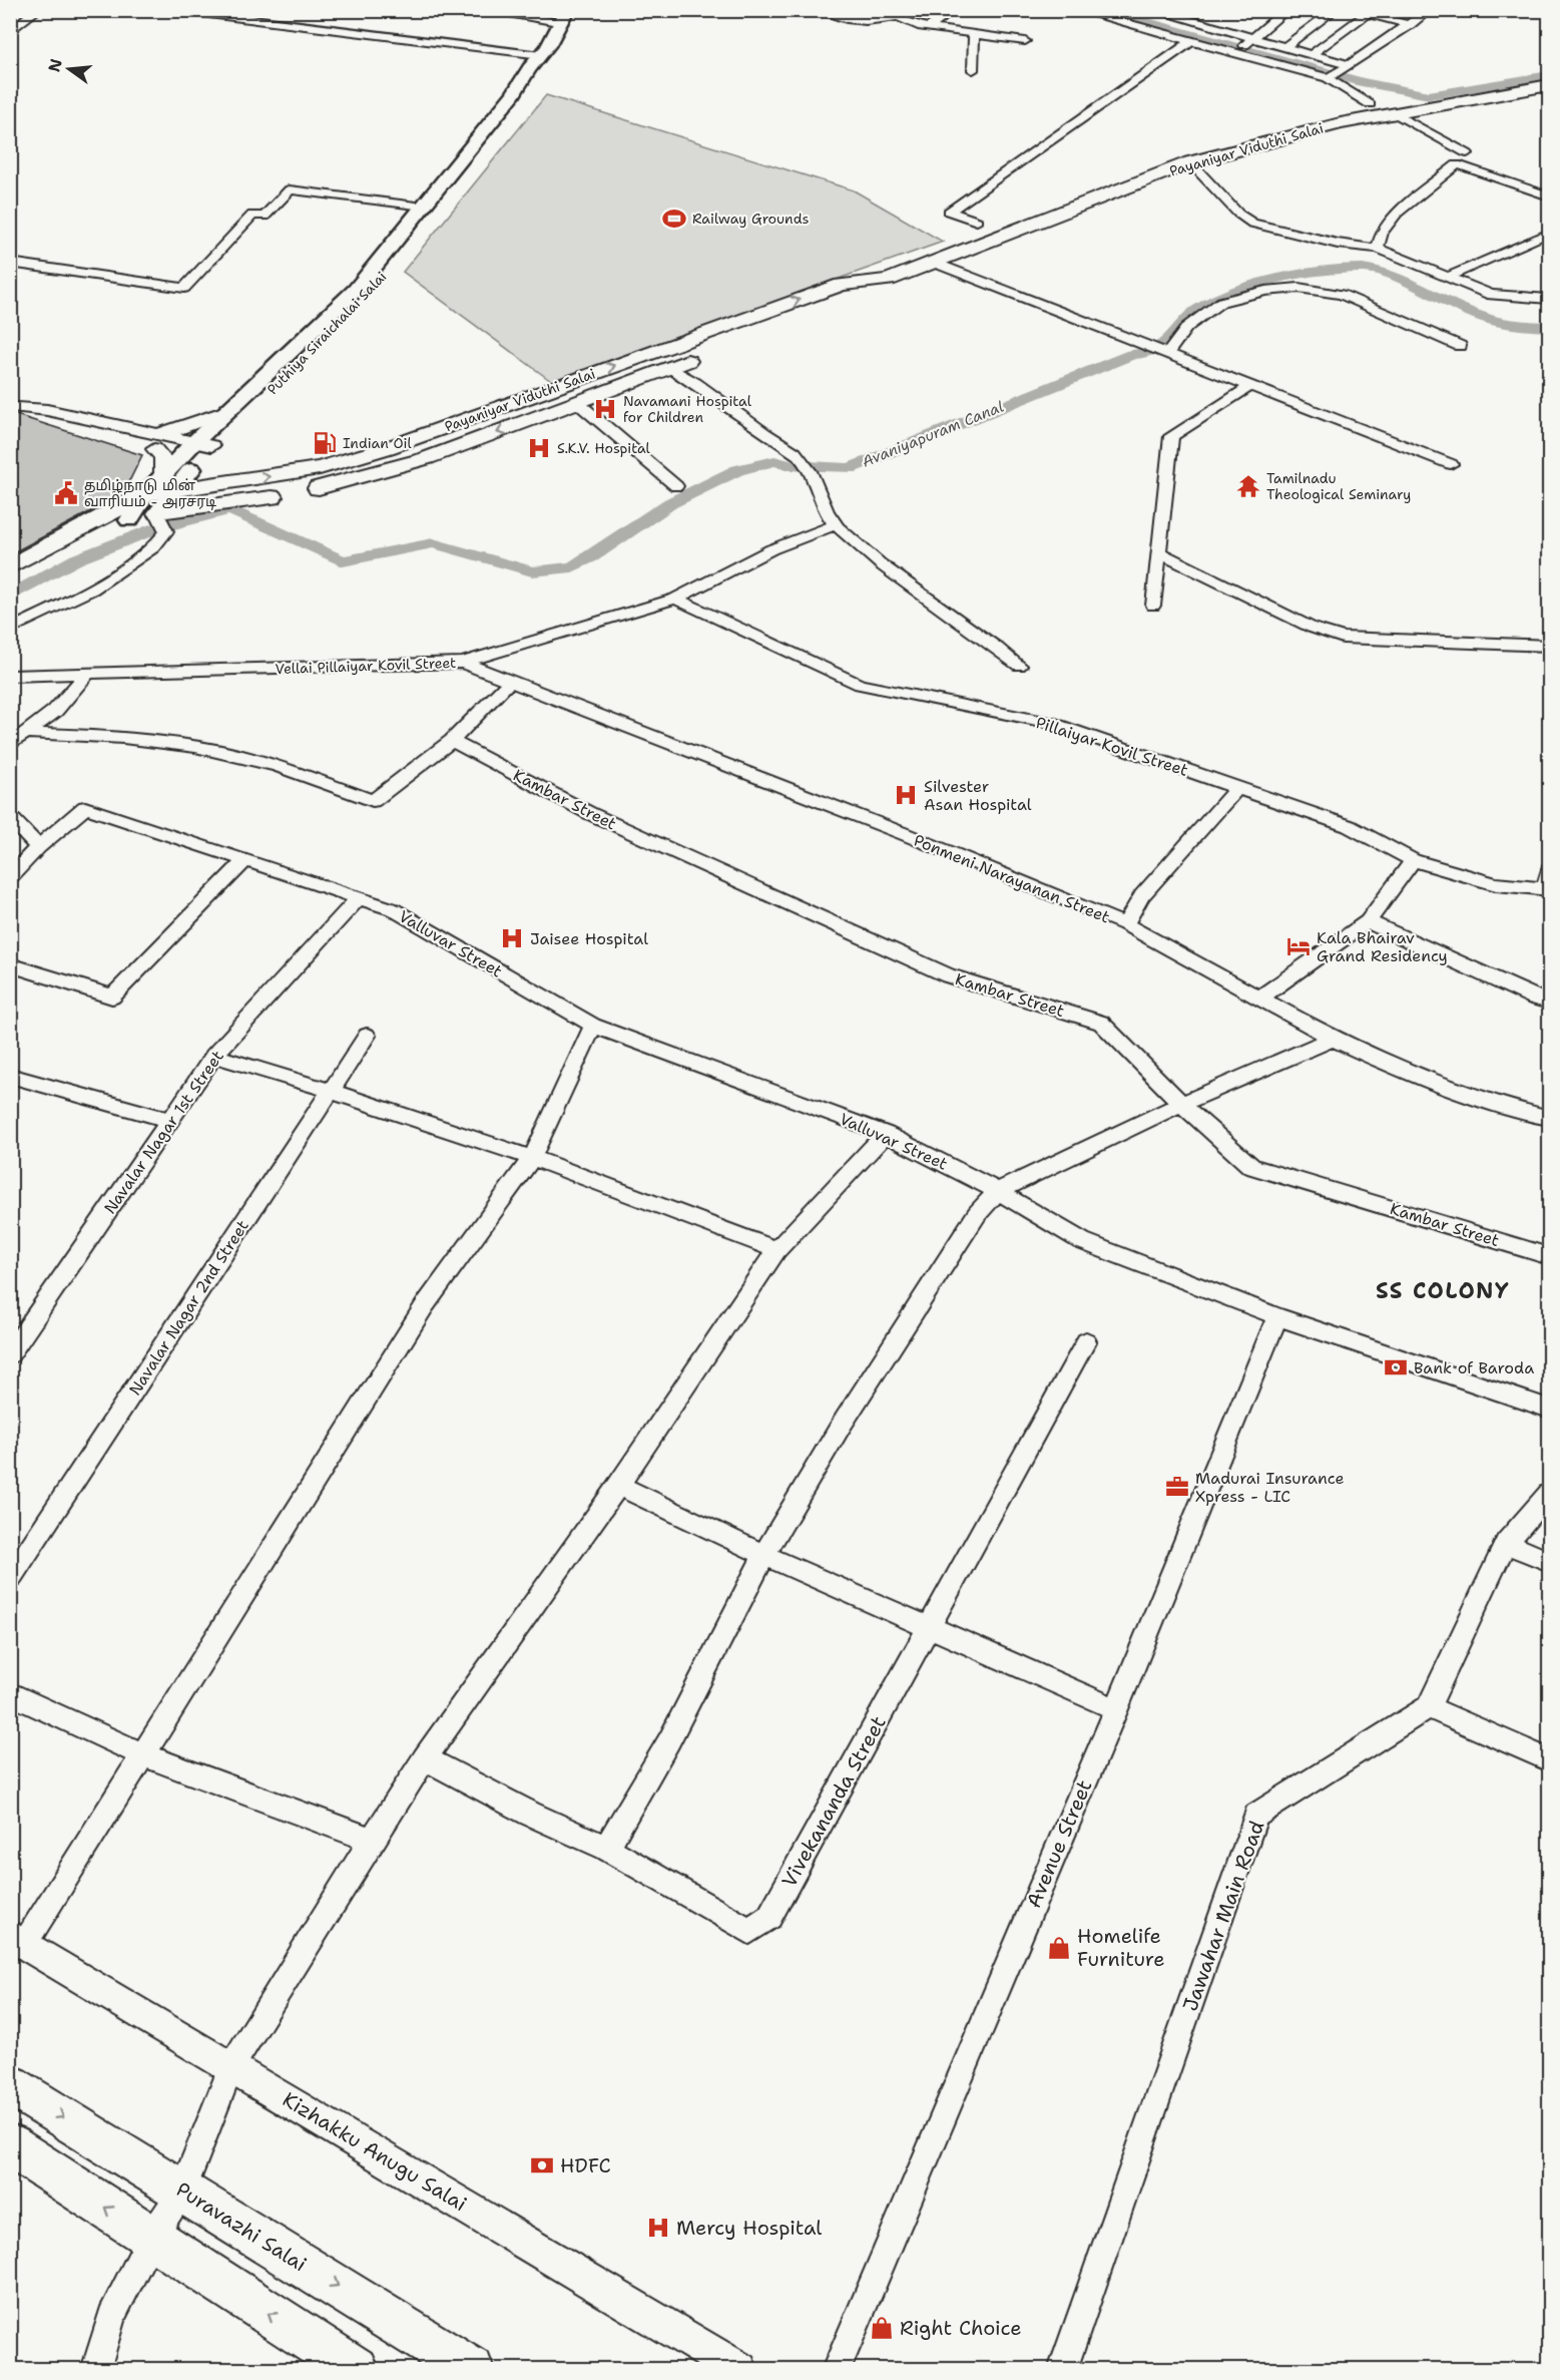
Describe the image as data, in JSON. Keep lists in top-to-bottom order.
{
  "streets": {
    "main road": ["Payaniyar Viduthi Salai", "Puthiya Siraichalai Salai", "Puravazhi Salai"],
    "street": [
      "Vellai Pillaiyar Kovil Street",
      "Pillaiyar Kovil Street",
      "Kambar Street",
      "Ponmeni Narayanan Street",
      "Valluvar Street",
      "Navalar Nagar 1st Street",
      "Navalar Nagar 2nd Street",
      "Vivekananda Street",
      "Avenue Street",
      "Jawahar Main Road",
      "Kizhakku Anugu Salai"
    ]
  },
  "crossings": [
    ["Vellai Pillaiyar Kovil Street", "Pillaiyar Kovil Street"],
    ["Vellai Pillaiyar Kovil Street", "Ponmeni Narayanan Street"],
    ["Valluvar Street", "Navalar Nagar 1st Street"],
    ["Valluvar Street", "Avenue Street"]
  ],
  "districts": ["SS COLONY"],
  "water": ["Avaniyapuram Canal"],
  "places": {
    "sports": ["Railway Grounds"],
    "hospital": [
      "Navamani Hospital for Children",
      "S.K.V. Hospital",
      "Silvester Asan Hospital",
      "Jaisee Hospital",
      "Mercy Hospital"
    ],
    "fuel station": ["Indian Oil"],
    "temple": ["Tamilnadu Theological Seminary"],
    "public building": ["தமிழ்நாடு மின் வாரியம் - அரசரடி"],
    "hotel": ["Kala Bhairav Grand Residency"],
    "bank": ["Bank of Baroda", "HDFC"],
    "office": ["Madurai Insurance Xpress - LIC"],
    "shop": ["Homelife Furniture", "Right Choice"]
  },
  "north": "left"
}
